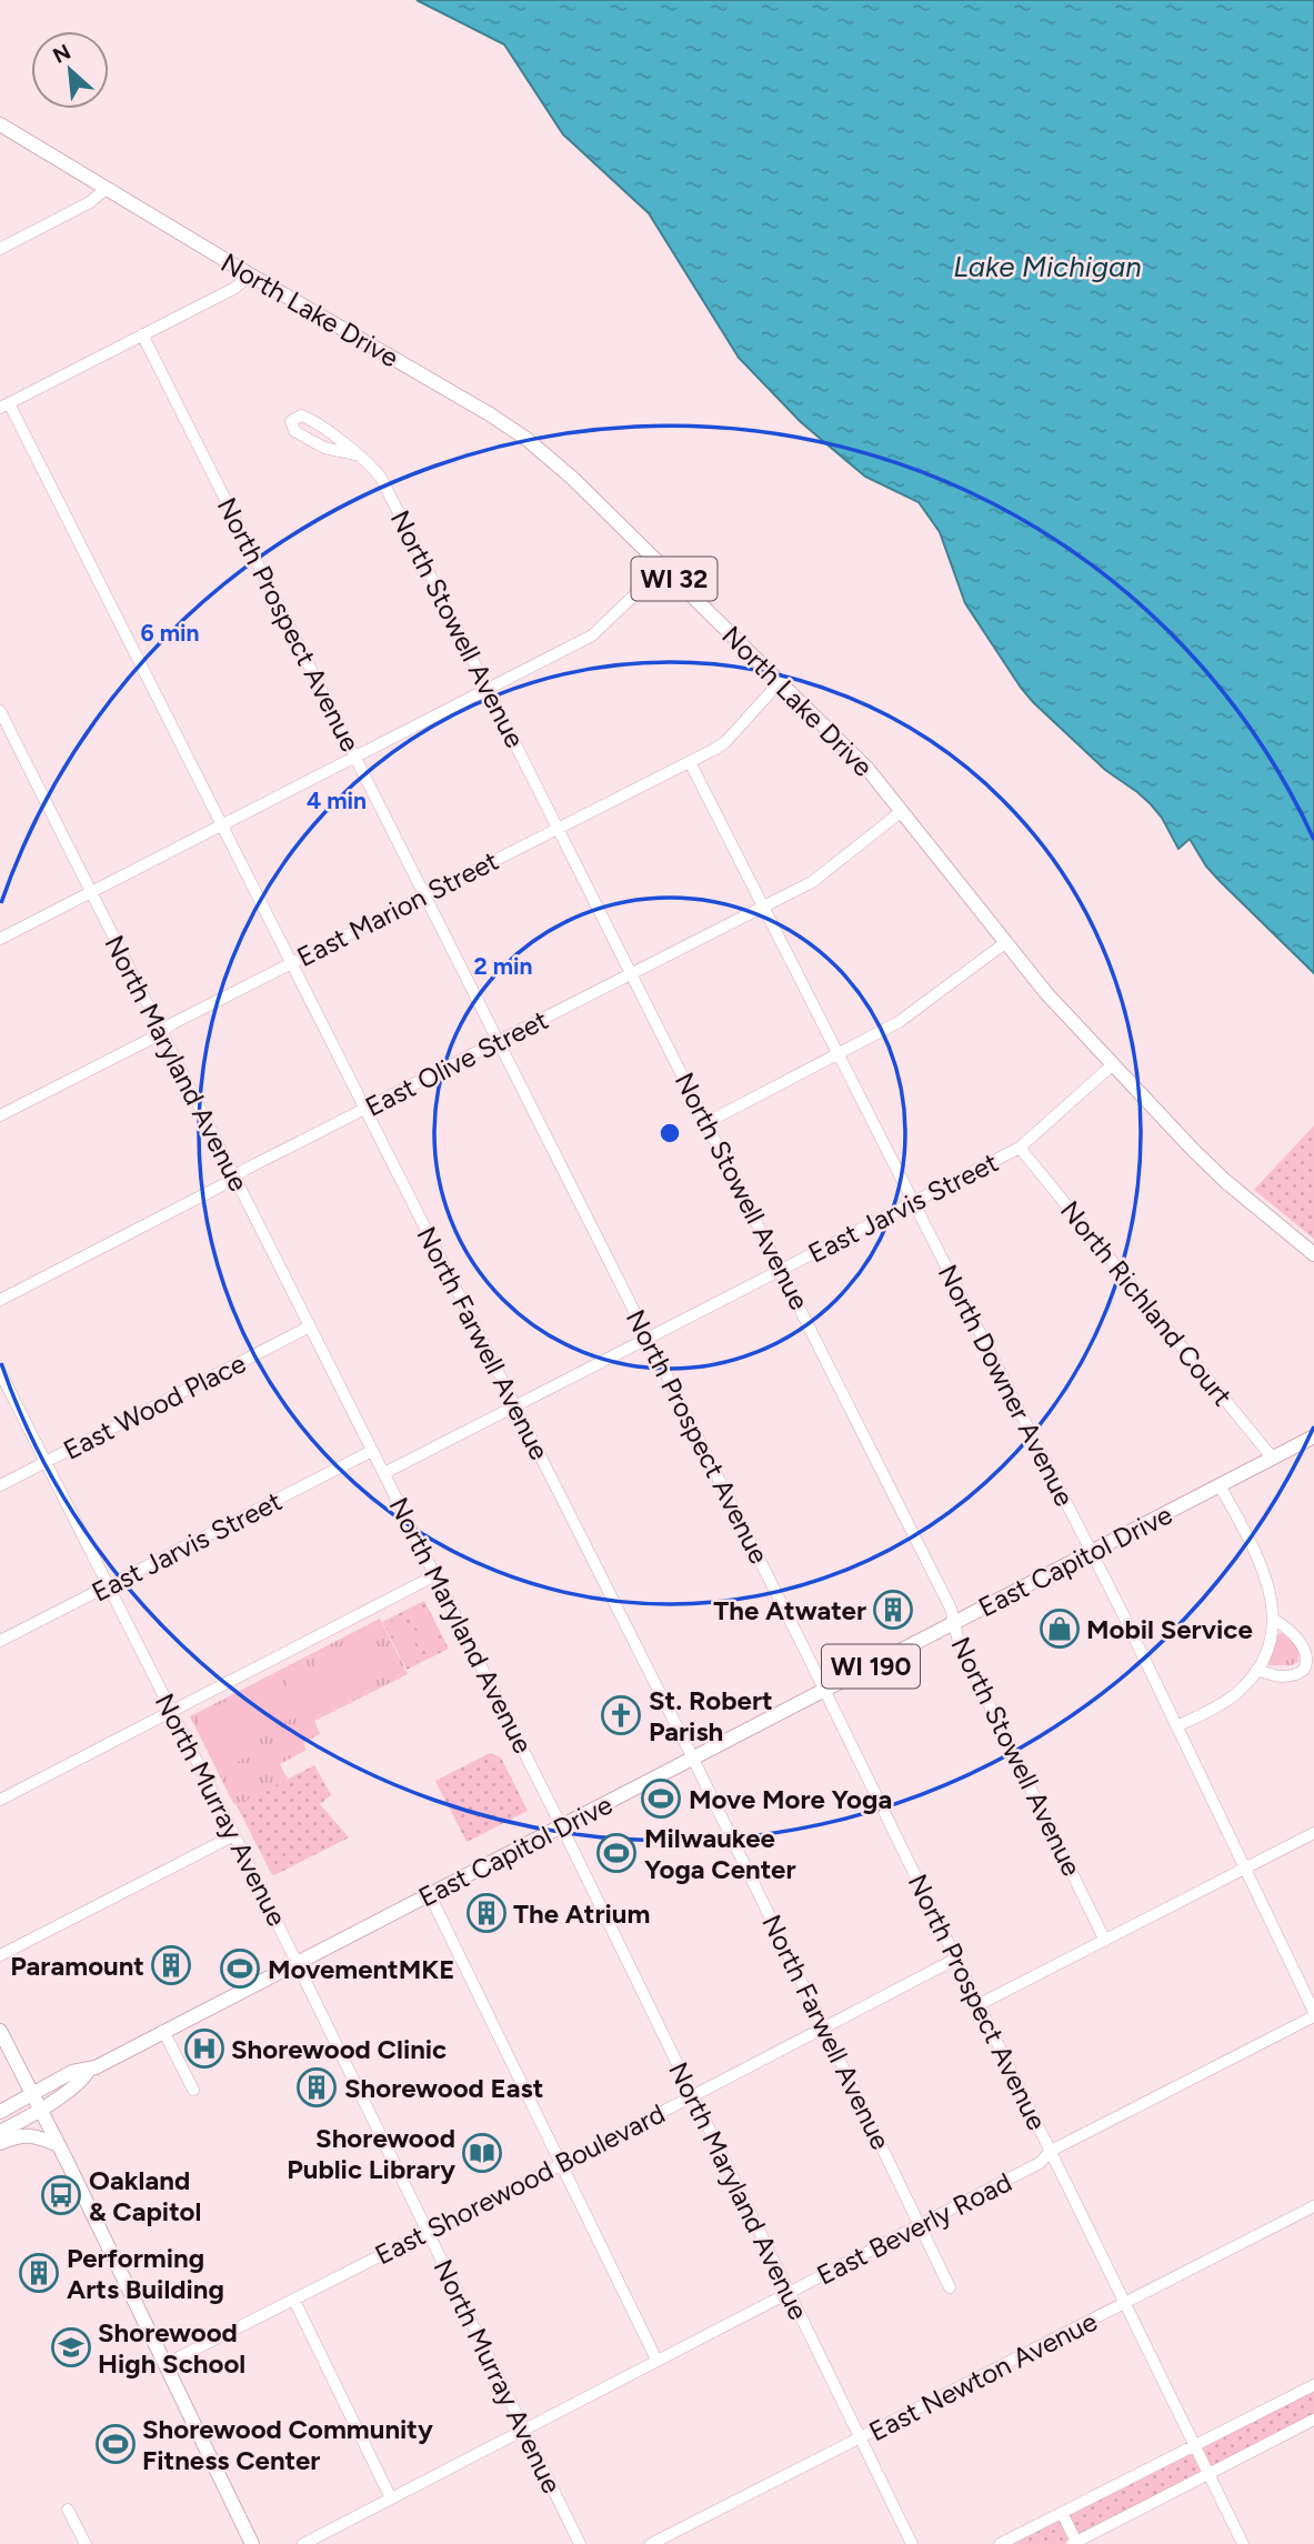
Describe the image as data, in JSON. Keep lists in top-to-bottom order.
{
  "streets": {
    "main road": [
      "North Lake Drive",
      "WI 32",
      "East Capitol Drive",
      "WI 190"
    ],
    "street": [
      "North Prospect Avenue",
      "North Stowell Avenue",
      "East Marion Street",
      "North Maryland Avenue",
      "East Olive Street",
      "East Jarvis Street",
      "North Richland Court",
      "North Farwell Avenue",
      "North Downer Avenue",
      "East Wood Place",
      "North Murray Avenue",
      "East Shorewood Boulevard",
      "East Beverly Road",
      "East Newton Avenue"
    ]
  },
  "crossings": [
    ["North Lake Drive", "East Marion Street"],
    ["North Lake Drive", "East Olive Street"],
    ["North Lake Drive", "East Jarvis Street"],
    ["North Prospect Avenue", "East Marion Street"],
    ["North Prospect Avenue", "East Olive Street"],
    ["North Prospect Avenue", "East Jarvis Street"],
    ["North Prospect Avenue", "East Capitol Drive"],
    ["North Prospect Avenue", "East Shorewood Boulevard"],
    ["North Prospect Avenue", "East Beverly Road"],
    ["North Prospect Avenue", "East Newton Avenue"],
    ["North Stowell Avenue", "East Marion Street"],
    ["North Stowell Avenue", "East Olive Street"],
    ["North Stowell Avenue", "East Jarvis Street"],
    ["North Stowell Avenue", "East Capitol Drive"],
    ["East Marion Street", "North Maryland Avenue"],
    ["East Marion Street", "North Farwell Avenue"],
    ["East Marion Street", "North Downer Avenue"],
    ["North Maryland Avenue", "East Olive Street"],
    ["North Maryland Avenue", "East Jarvis Street"],
    ["North Maryland Avenue", "East Wood Place"],
    ["North Maryland Avenue", "East Capitol Drive"],
    ["North Maryland Avenue", "East Shorewood Boulevard"],
    ["North Maryland Avenue", "East Beverly Road"],
    ["North Maryland Avenue", "East Newton Avenue"],
    ["East Olive Street", "North Farwell Avenue"],
    ["East Olive Street", "North Downer Avenue"],
    ["East Jarvis Street", "North Richland Court"],
    ["East Jarvis Street", "North Farwell Avenue"],
    ["East Jarvis Street", "North Downer Avenue"],
    ["East Jarvis Street", "North Murray Avenue"],
    ["North Richland Court", "East Capitol Drive"],
    ["North Farwell Avenue", "East Capitol Drive"],
    ["North Farwell Avenue", "East Shorewood Boulevard"],
    ["North Farwell Avenue", "East Beverly Road"],
    ["North Downer Avenue", "East Capitol Drive"],
    ["North Downer Avenue", "East Beverly Road"],
    ["East Wood Place", "North Murray Avenue"],
    ["East Capitol Drive", "North Murray Avenue"],
    ["North Murray Avenue", "East Shorewood Boulevard"],
    ["North Murray Avenue", "East Beverly Road"]
  ],
  "water": ["Lake Michigan"],
  "places": {
    "building": [
      "The Atwater",
      "The Atrium",
      "Paramount",
      "Shorewood East",
      "Performing Arts Building"
    ],
    "shop": ["Mobil Service"],
    "church": ["St. Robert Parish"],
    "sports": [
      "Move More Yoga",
      "Milwaukee Yoga Center",
      "MovementMKE",
      "Shorewood Community Fitness Center"
    ],
    "hospital": ["Shorewood Clinic"],
    "library": ["Shorewood Public Library"],
    "bus stop": ["Oakland & Capitol"],
    "school or university": ["Shorewood High School"]
  },
  "north": "top left",
  "rings": ["6 min", "4 min", "2 min"]
}
